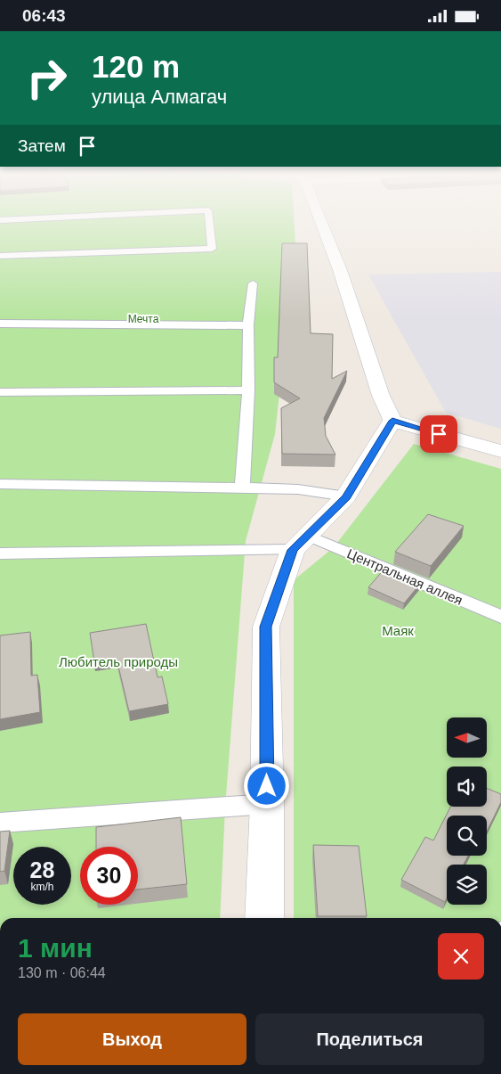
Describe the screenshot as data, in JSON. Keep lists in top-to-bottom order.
{
  "streets": {
    "lane": ["Центральная аллея"]
  },
  "parks": ["Мечта", "Маяк", "Любитель природы"],
  "north": "left",
  "page": {
    "status": "06:43",
    "turn": ["120 m", "улица Алмагач"],
    "then": "Затем",
    "speed": "28 km/h",
    "limit": "30",
    "heading": ["1 мин", "130 m · 06:44"],
    "buttons": ["Выход", "Поделиться"]
  }
}
